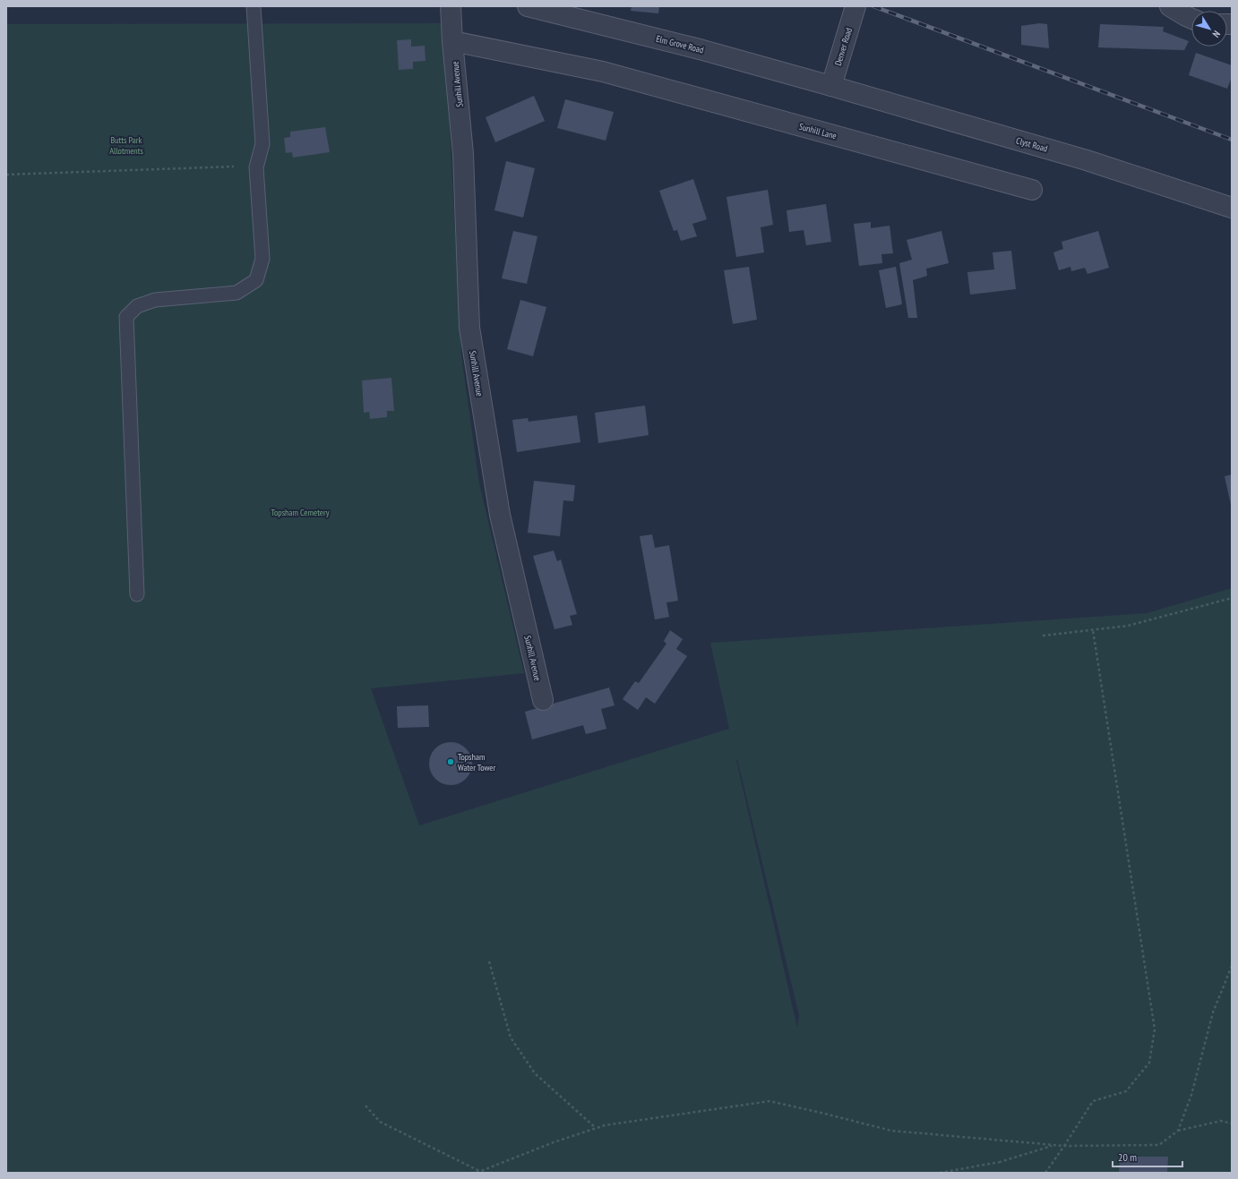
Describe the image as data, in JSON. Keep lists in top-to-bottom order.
{
  "streets": {
    "street": [
      "Elm Grove Road",
      "Denver Road",
      "Sunhill Avenue",
      "Sunhill Lane",
      "Clyst Road"
    ]
  },
  "crossings": [
    ["Elm Grove Road", "Denver Road"],
    ["Elm Grove Road", "Clyst Road"],
    ["Denver Road", "Clyst Road"],
    ["Sunhill Avenue", "Sunhill Lane"]
  ],
  "parks": ["Butts Park Allotments", "Topsham Cemetery"],
  "places": ["Topsham Water Tower"],
  "scale_bar": "20 m",
  "north": "bottom right"
}
